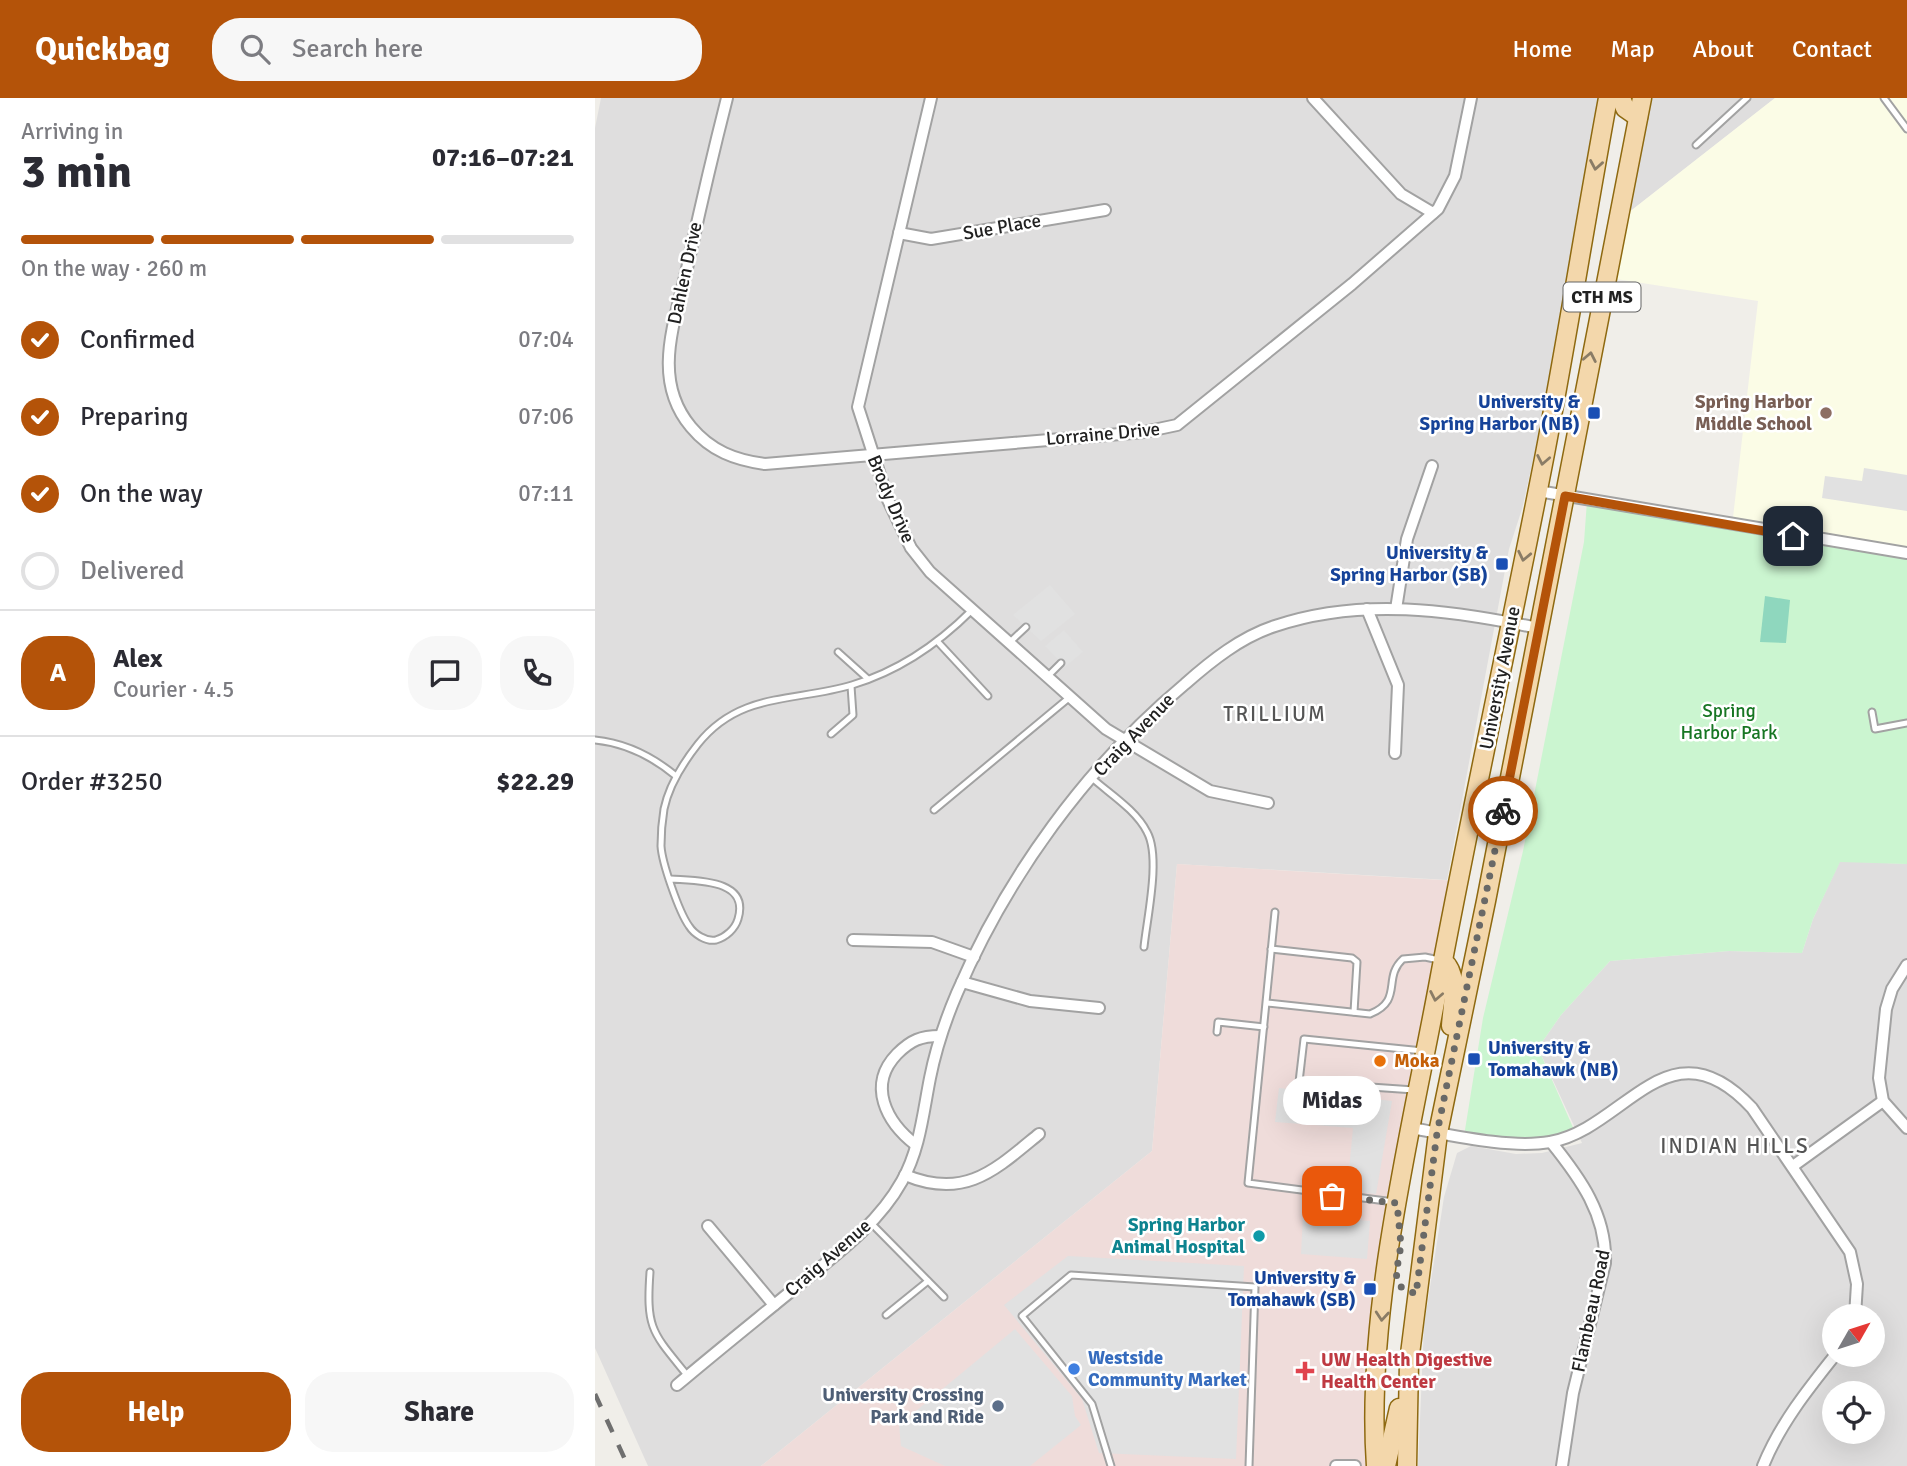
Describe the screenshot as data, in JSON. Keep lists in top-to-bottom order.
{
  "streets": {
    "main road": ["CTH MS", "University Avenue"],
    "street": [
      "Sue Place",
      "Dahlen Drive",
      "Lorraine Drive",
      "Brody Drive",
      "Craig Avenue",
      "Flambeau Road"
    ]
  },
  "crossings": [
    ["Sue Place", "Brody Drive"],
    ["Dahlen Drive", "Lorraine Drive"],
    ["Lorraine Drive", "Brody Drive"],
    ["Brody Drive", "Craig Avenue"],
    ["University Avenue", "Craig Avenue"]
  ],
  "districts": ["TRILLIUM", "INDIAN HILLS"],
  "parks": ["Spring Harbor Park"],
  "places": {
    "transit": [
      "University & Spring Harbor (NB)",
      "University & Spring Harbor (SB)",
      "University & Tomahawk (NB)",
      "University & Tomahawk (SB)"
    ],
    "other": [
      "Spring Harbor Middle School",
      "Moka",
      "Midas",
      "Spring Harbor Animal Hospital",
      "Westside Community Market",
      "University Crossing Park and Ride"
    ],
    "health": ["UW Health Digestive Health Center"]
  },
  "north": "top right",
  "page": {
    "header": "Quickbag",
    "search": "Search here",
    "nav": [
      "Home",
      "Map",
      "About",
      "Contact"
    ],
    "heading": ["3 min", "Arriving in", "07:16–07:21"],
    "panel": [
      "Alex",
      "Courier · 4.5",
      "Order #3250",
      "$22.29"
    ],
    "bar": "On the way · 260 m",
    "list": [
      ["Confirmed", "07:04"],
      ["Preparing", "07:06"],
      ["On the way", "07:11"],
      "Delivered"
    ],
    "round": "A",
    "bubble": "Midas",
    "buttons": ["Help", "Share"]
  }
}
